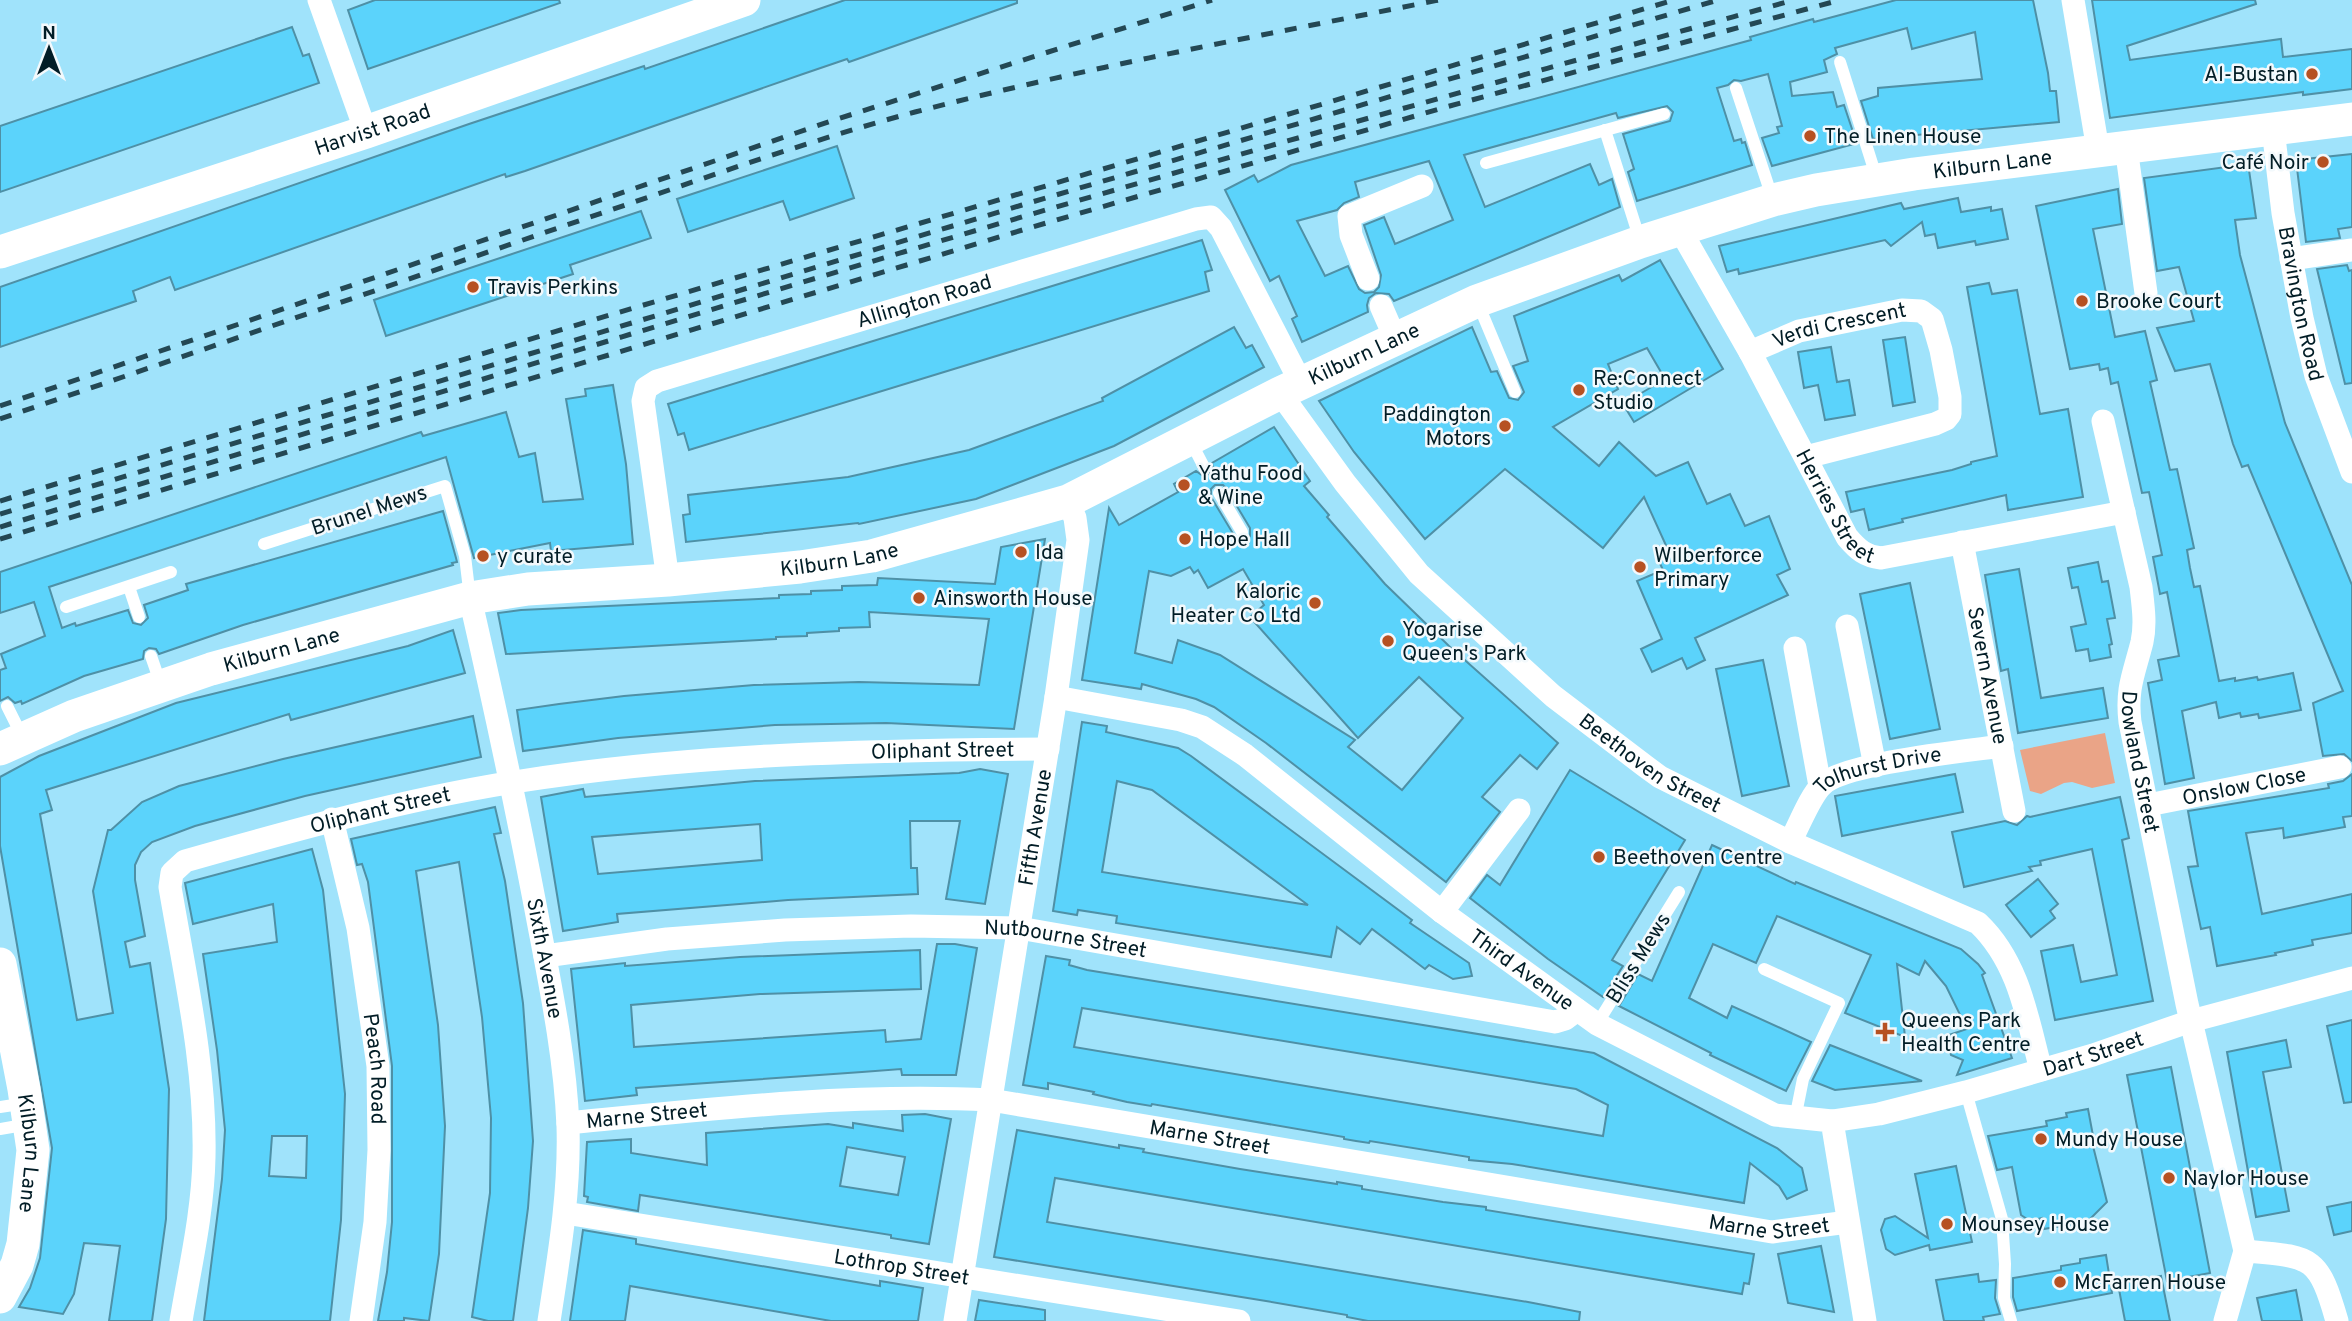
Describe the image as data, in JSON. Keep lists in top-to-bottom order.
{
  "streets": {
    "main road": ["Harvist Road", "Kilburn Lane"],
    "street": [
      "Allington Road",
      "Bravington Road",
      "Verdi Crescent",
      "Herries Street",
      "Severn Avenue",
      "Oliphant Street",
      "Beethoven Street",
      "Dowland Street",
      "Tolhurst Drive",
      "Onslow Close",
      "Fifth Avenue",
      "Nutbourne Street",
      "Sixth Avenue",
      "Third Avenue",
      "Dart Street",
      "Peach Road",
      "Marne Street",
      "Lothrop Street"
    ],
    "lane": ["Brunel Mews", "Bliss Mews"]
  },
  "crossings": [
    ["Kilburn Lane", "Allington Road"],
    ["Kilburn Lane", "Bravington Road"],
    ["Kilburn Lane", "Herries Street"],
    ["Kilburn Lane", "Brunel Mews"],
    ["Kilburn Lane", "Beethoven Street"],
    ["Kilburn Lane", "Fifth Avenue"],
    ["Kilburn Lane", "Sixth Avenue"],
    ["Allington Road", "Beethoven Street"],
    ["Verdi Crescent", "Herries Street"],
    ["Herries Street", "Severn Avenue"],
    ["Herries Street", "Dowland Street"],
    ["Brunel Mews", "Sixth Avenue"],
    ["Severn Avenue", "Tolhurst Drive"],
    ["Oliphant Street", "Fifth Avenue"],
    ["Oliphant Street", "Sixth Avenue"],
    ["Oliphant Street", "Peach Road"],
    ["Beethoven Street", "Tolhurst Drive"],
    ["Beethoven Street", "Dart Street"],
    ["Dowland Street", "Onslow Close"],
    ["Dowland Street", "Dart Street"],
    ["Fifth Avenue", "Nutbourne Street"],
    ["Fifth Avenue", "Third Avenue"],
    ["Fifth Avenue", "Marne Street"],
    ["Fifth Avenue", "Lothrop Street"],
    ["Nutbourne Street", "Sixth Avenue"],
    ["Nutbourne Street", "Third Avenue"],
    ["Sixth Avenue", "Marne Street"],
    ["Sixth Avenue", "Lothrop Street"],
    ["Bliss Mews", "Third Avenue"],
    ["Third Avenue", "Dart Street"]
  ],
  "places": {
    "other": [
      "Al-Bustan",
      "The Linen House",
      "Café Noir",
      "Travis Perkins",
      "Brooke Court",
      "Re:Connect Studio",
      "Paddington Motors",
      "Yathu Food & Wine",
      "Hope Hall",
      "Ida",
      "y curate",
      "Wilberforce Primary",
      "Ainsworth House",
      "Kaloric Heater Co Ltd",
      "Yogarise Queen's Park",
      "Beethoven Centre",
      "Mundy House",
      "Naylor House",
      "Mounsey House",
      "McFarren House"
    ],
    "health": ["Queens Park Health Centre"]
  },
  "north": "top"
}
